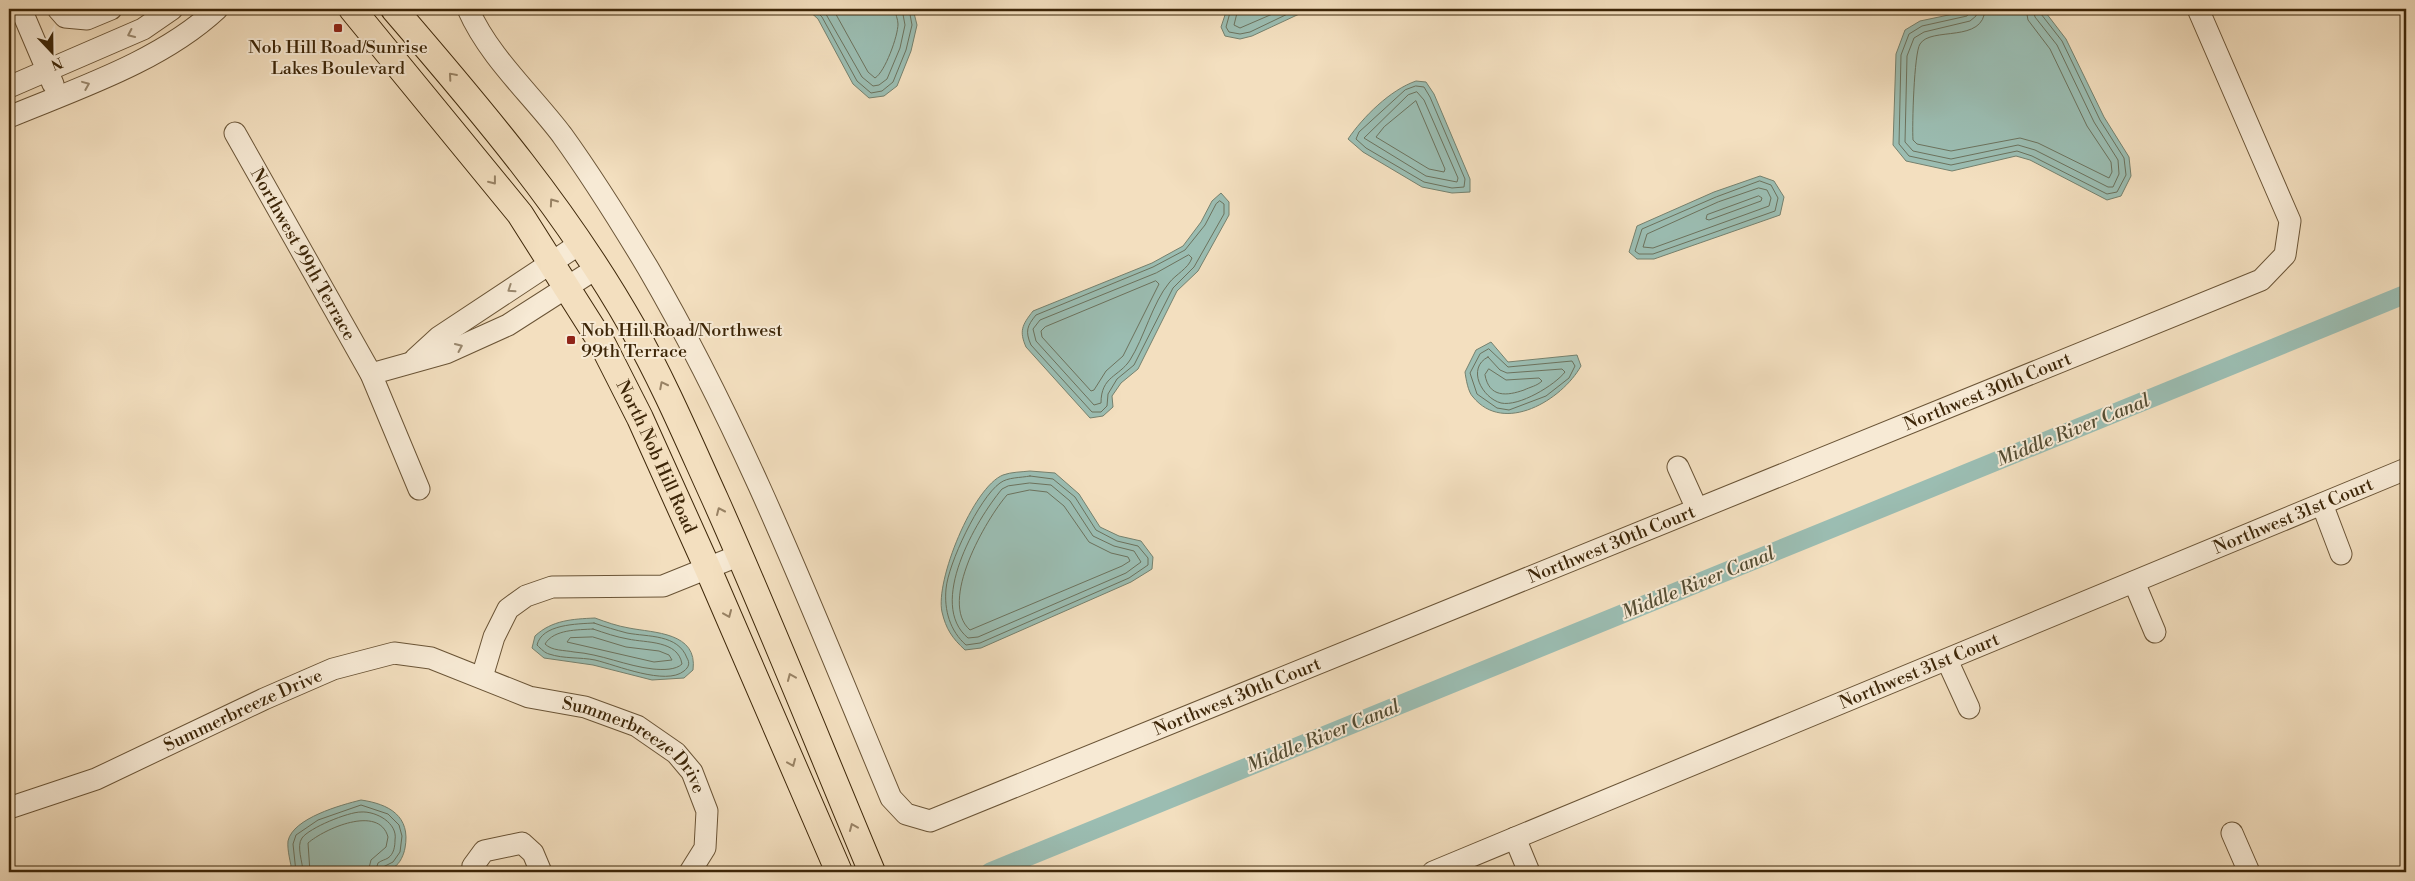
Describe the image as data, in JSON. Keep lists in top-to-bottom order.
{
  "streets": {
    "main road": ["North Nob Hill Road"],
    "street": [
      "Northwest 99th Terrace",
      "Northwest 30th Court",
      "Northwest 31st Court",
      "Summerbreeze Drive"
    ]
  },
  "water": ["Middle River Canal"],
  "places": {
    "transit": ["Nob Hill Road/Sunrise Lakes Boulevard", "Nob Hill Road/Northwest 99th Terrace"]
  },
  "north": "bottom"
}
